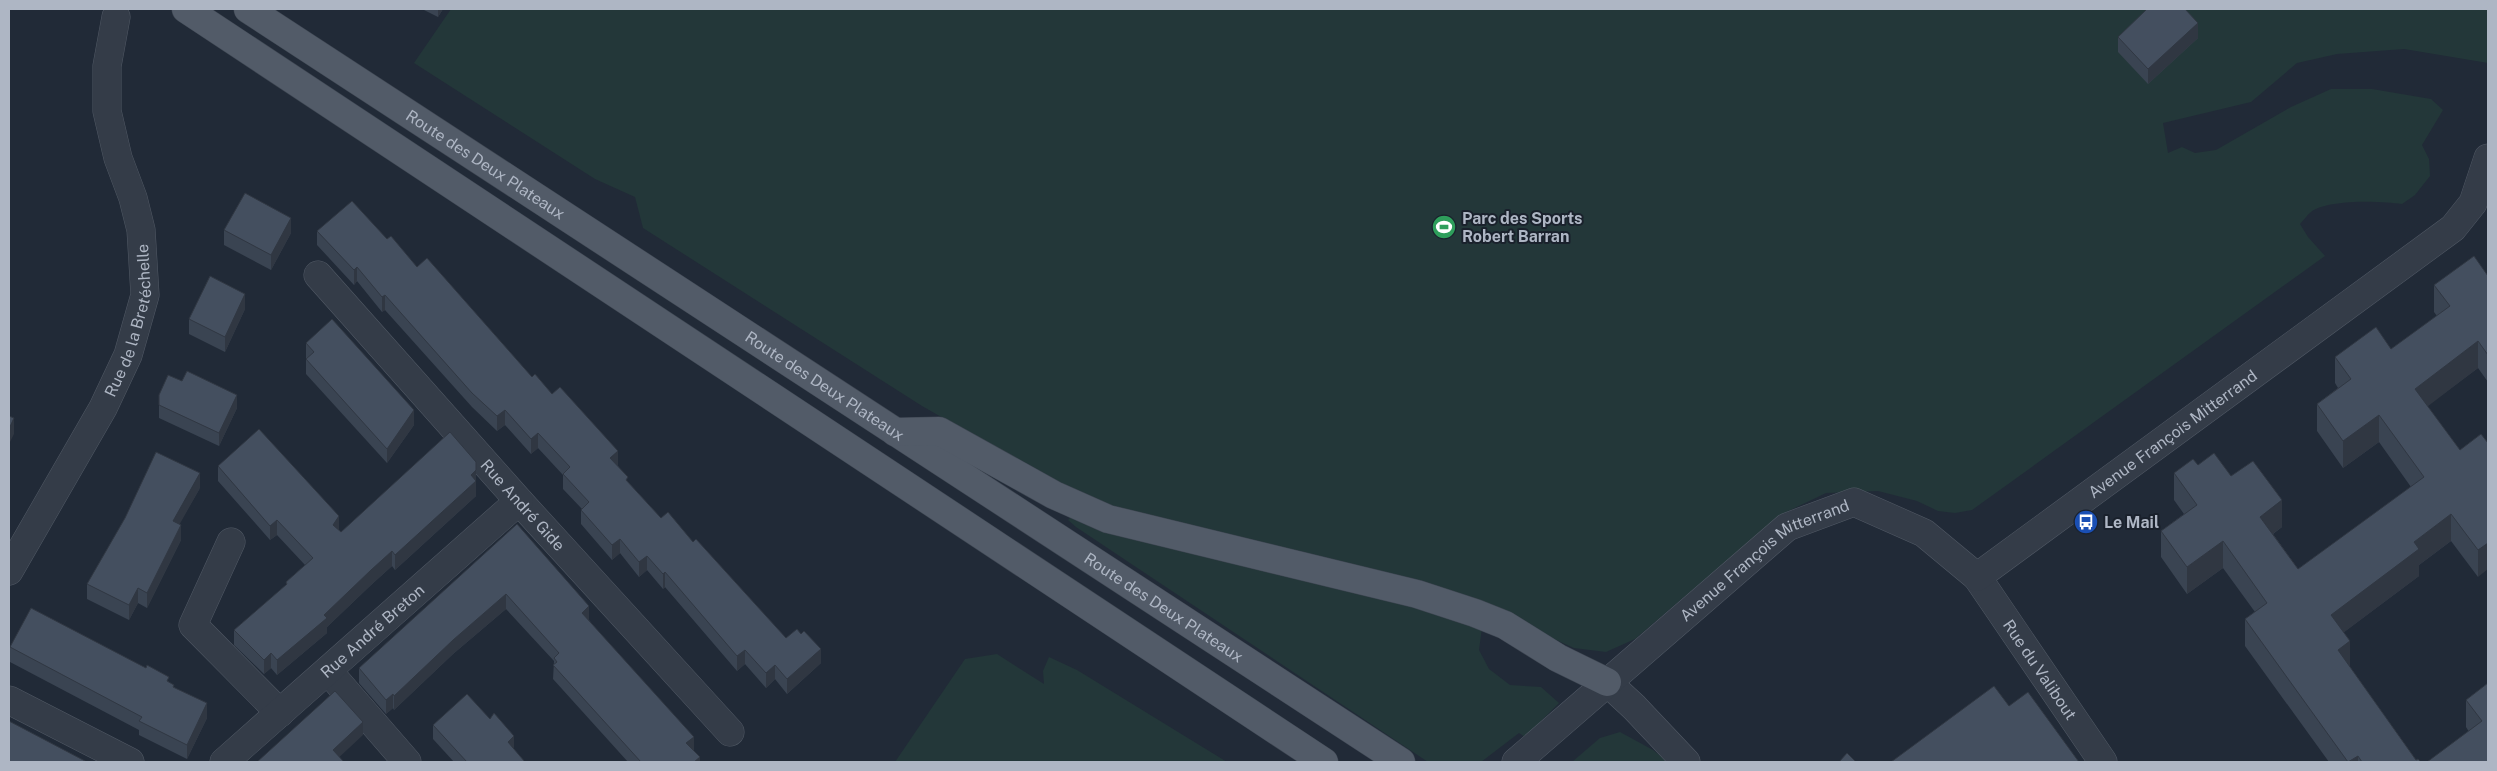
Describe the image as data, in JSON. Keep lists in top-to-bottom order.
{
  "streets": {
    "main road": ["Route des Deux Plateaux"],
    "street": [
      "Rue de la Bretéchelle",
      "Avenue François Mitterrand",
      "Rue André Gide",
      "Rue André Breton",
      "Rue du Valibout"
    ]
  },
  "crossings": [
    ["Avenue François Mitterrand", "Rue du Valibout"],
    ["Rue André Gide", "Rue André Breton"]
  ],
  "places": {
    "sports": ["Parc des Sports Robert Barran"],
    "bus stop": ["Le Mail"]
  }
}
